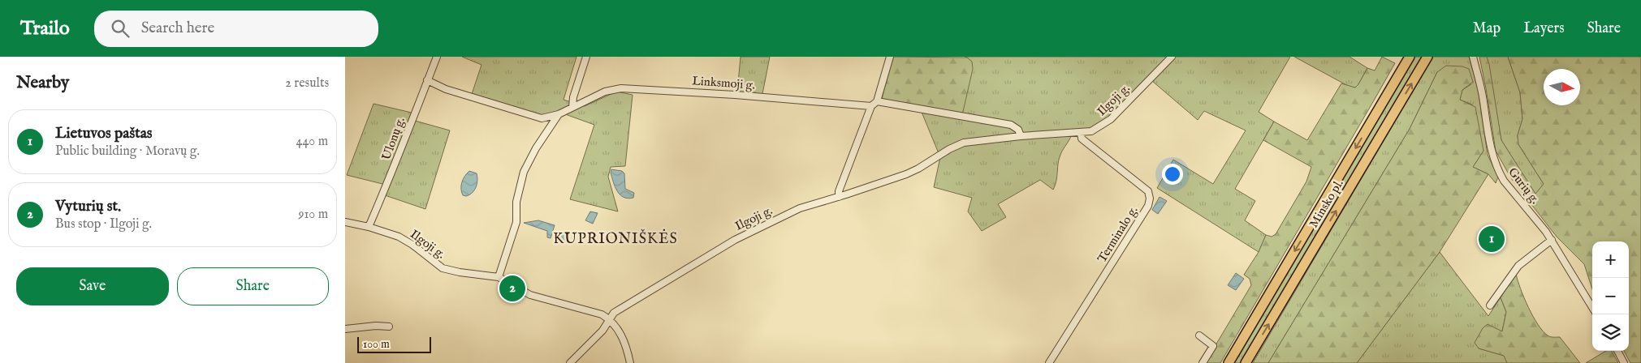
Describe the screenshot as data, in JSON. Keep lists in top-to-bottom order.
{
  "streets": {
    "highway": ["Minsko pl."],
    "street": [
      "Linksmoji g.",
      "Ilgoji g.",
      "Ulonų g.",
      "Gurių g.",
      "Terminalo g."
    ]
  },
  "crossings": [
    ["Ilgoji g.", "Ulonų g."],
    ["Ilgoji g.", "Terminalo g."]
  ],
  "districts": ["KUPRIONIŠKĖS"],
  "scale_bar": "100 m",
  "north": "right",
  "page": {
    "header": "Trailo",
    "search": "Search here",
    "nav": ["Map", "Layers", "Share"],
    "heading": ["Nearby", "2 results"],
    "list": [
      {
        "mark": "1",
        "name": "Lietuvos paštas",
        "note": "Public building · Moravų g.",
        "value": "440 m"
      },
      {
        "mark": "2",
        "name": "Vyturių st.",
        "note": "Bus stop · Ilgoji g.",
        "value": "910 m"
      }
    ],
    "pins": ["1", "2"],
    "map_buttons": ["+", "−"],
    "buttons": ["Save", "Share"],
    "scale": "100 m"
  }
}
